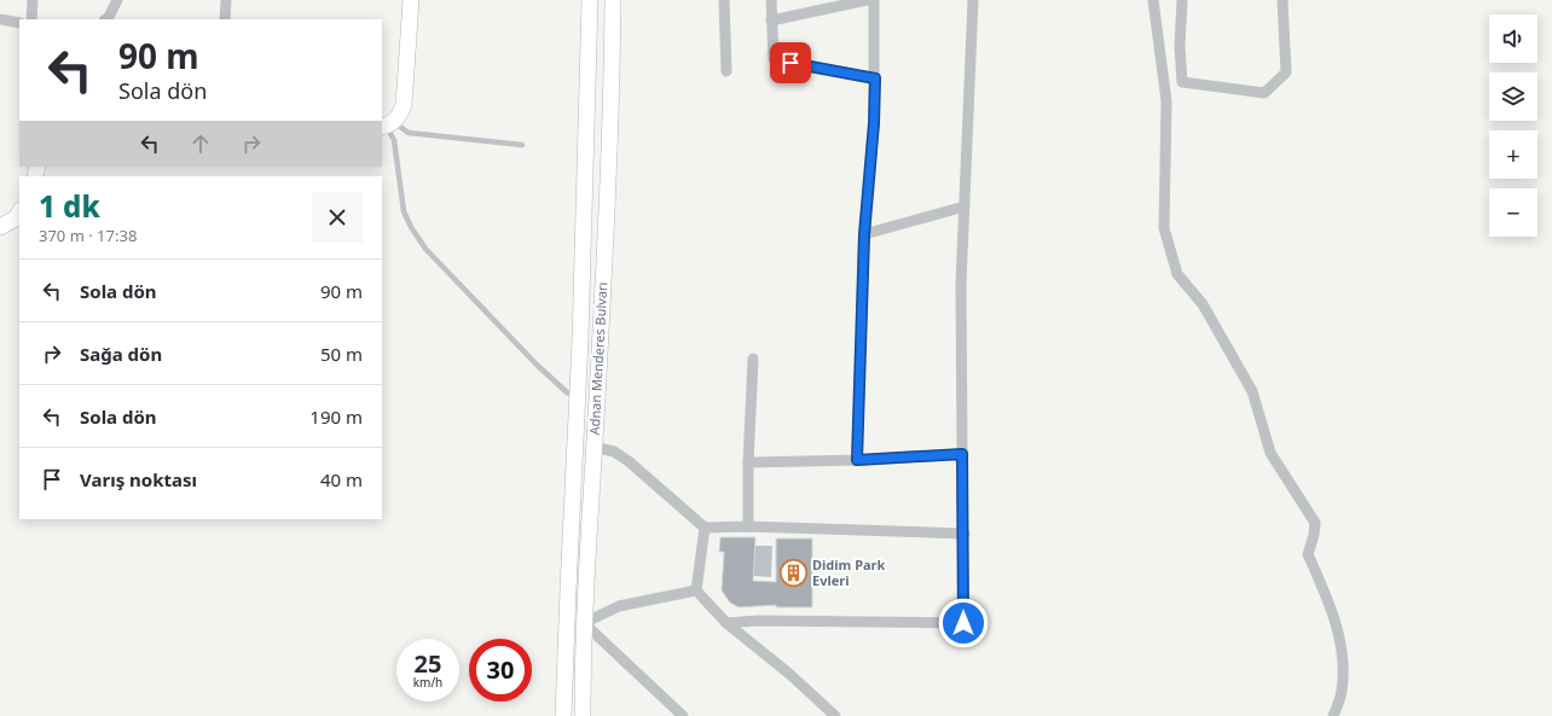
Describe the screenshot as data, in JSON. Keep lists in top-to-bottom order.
{
  "streets": {
    "main road": ["Adnan Menderes Bulvarı"]
  },
  "places": {
    "building": ["Didim Park Evleri"]
  },
  "page": {
    "map_buttons": ["+", "−"],
    "turn": ["90 m", "Sola dön"],
    "heading": ["1 dk", "370 m · 17:38"],
    "list": [
      {
        "name": "Sola dön",
        "value": "90 m"
      },
      {
        "name": "Sağa dön",
        "value": "50 m"
      },
      {
        "name": "Sola dön",
        "value": "190 m"
      },
      {
        "name": "Varış noktası",
        "value": "40 m"
      }
    ],
    "speed": "25 km/h",
    "limit": "30"
  }
}
